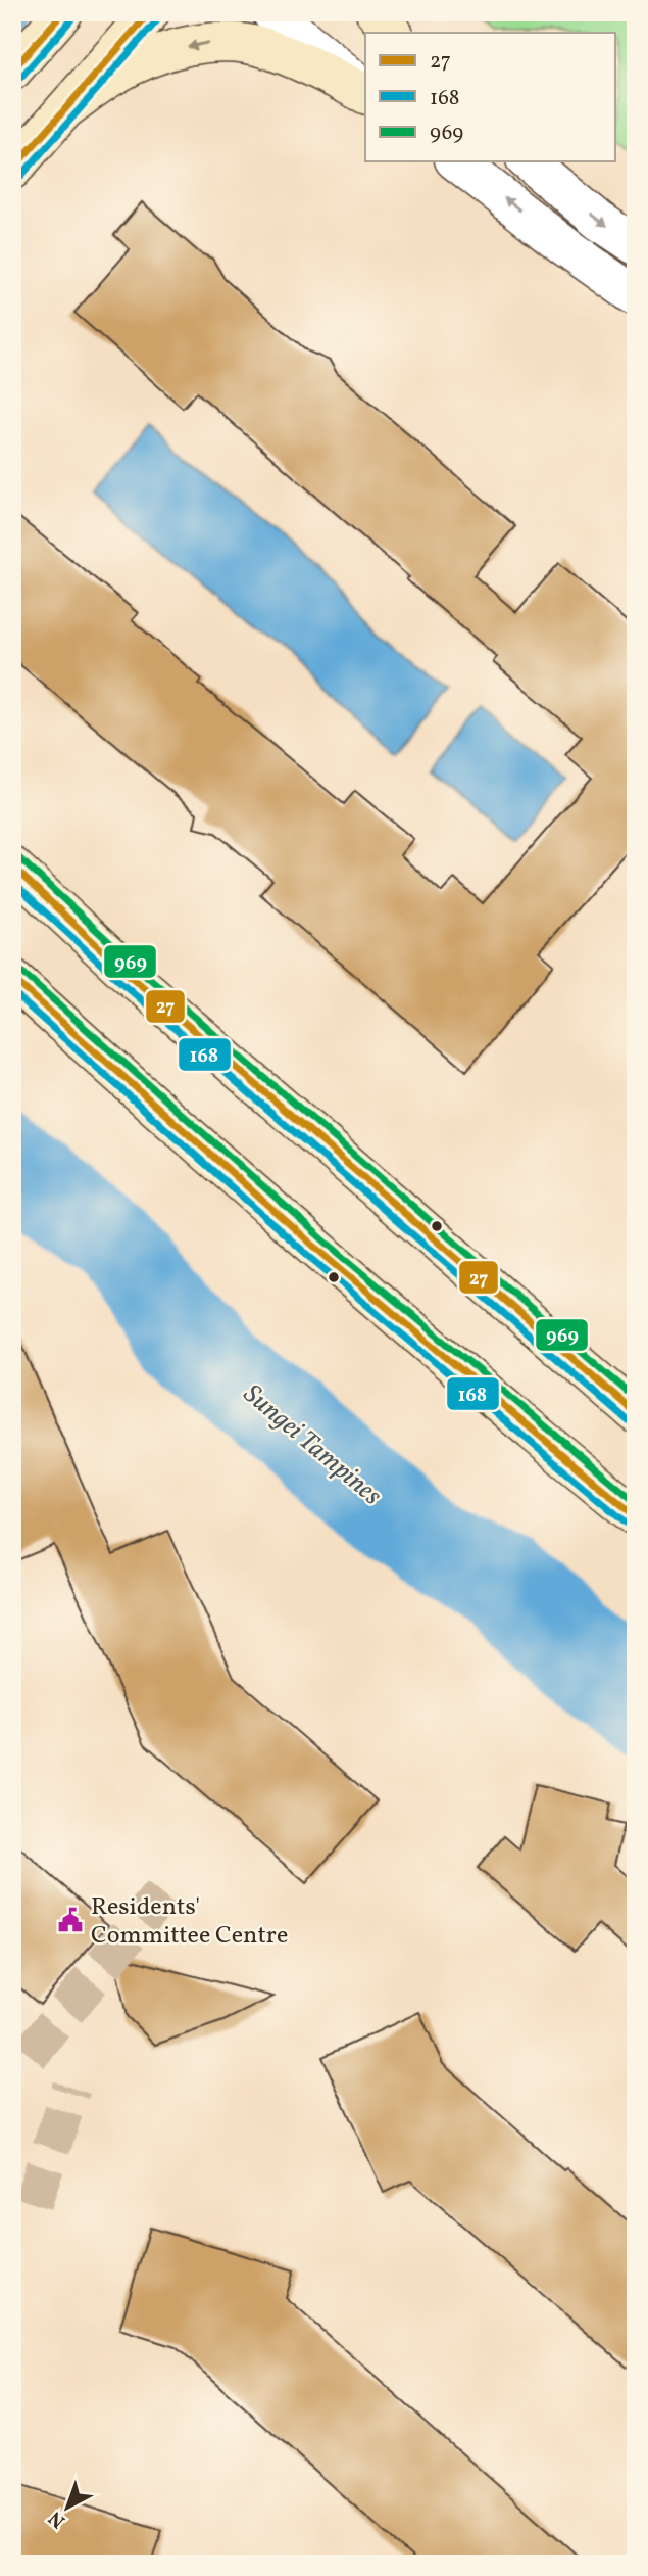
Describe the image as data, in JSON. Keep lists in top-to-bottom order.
{
  "water": ["Sungei Tampines"],
  "places": {
    "public building": ["Residents' Committee Centre"]
  },
  "lines": ["transit line 27", "transit line 168", "transit line 969"],
  "legend": ["27", "168", "969"],
  "north": "bottom left"
}
